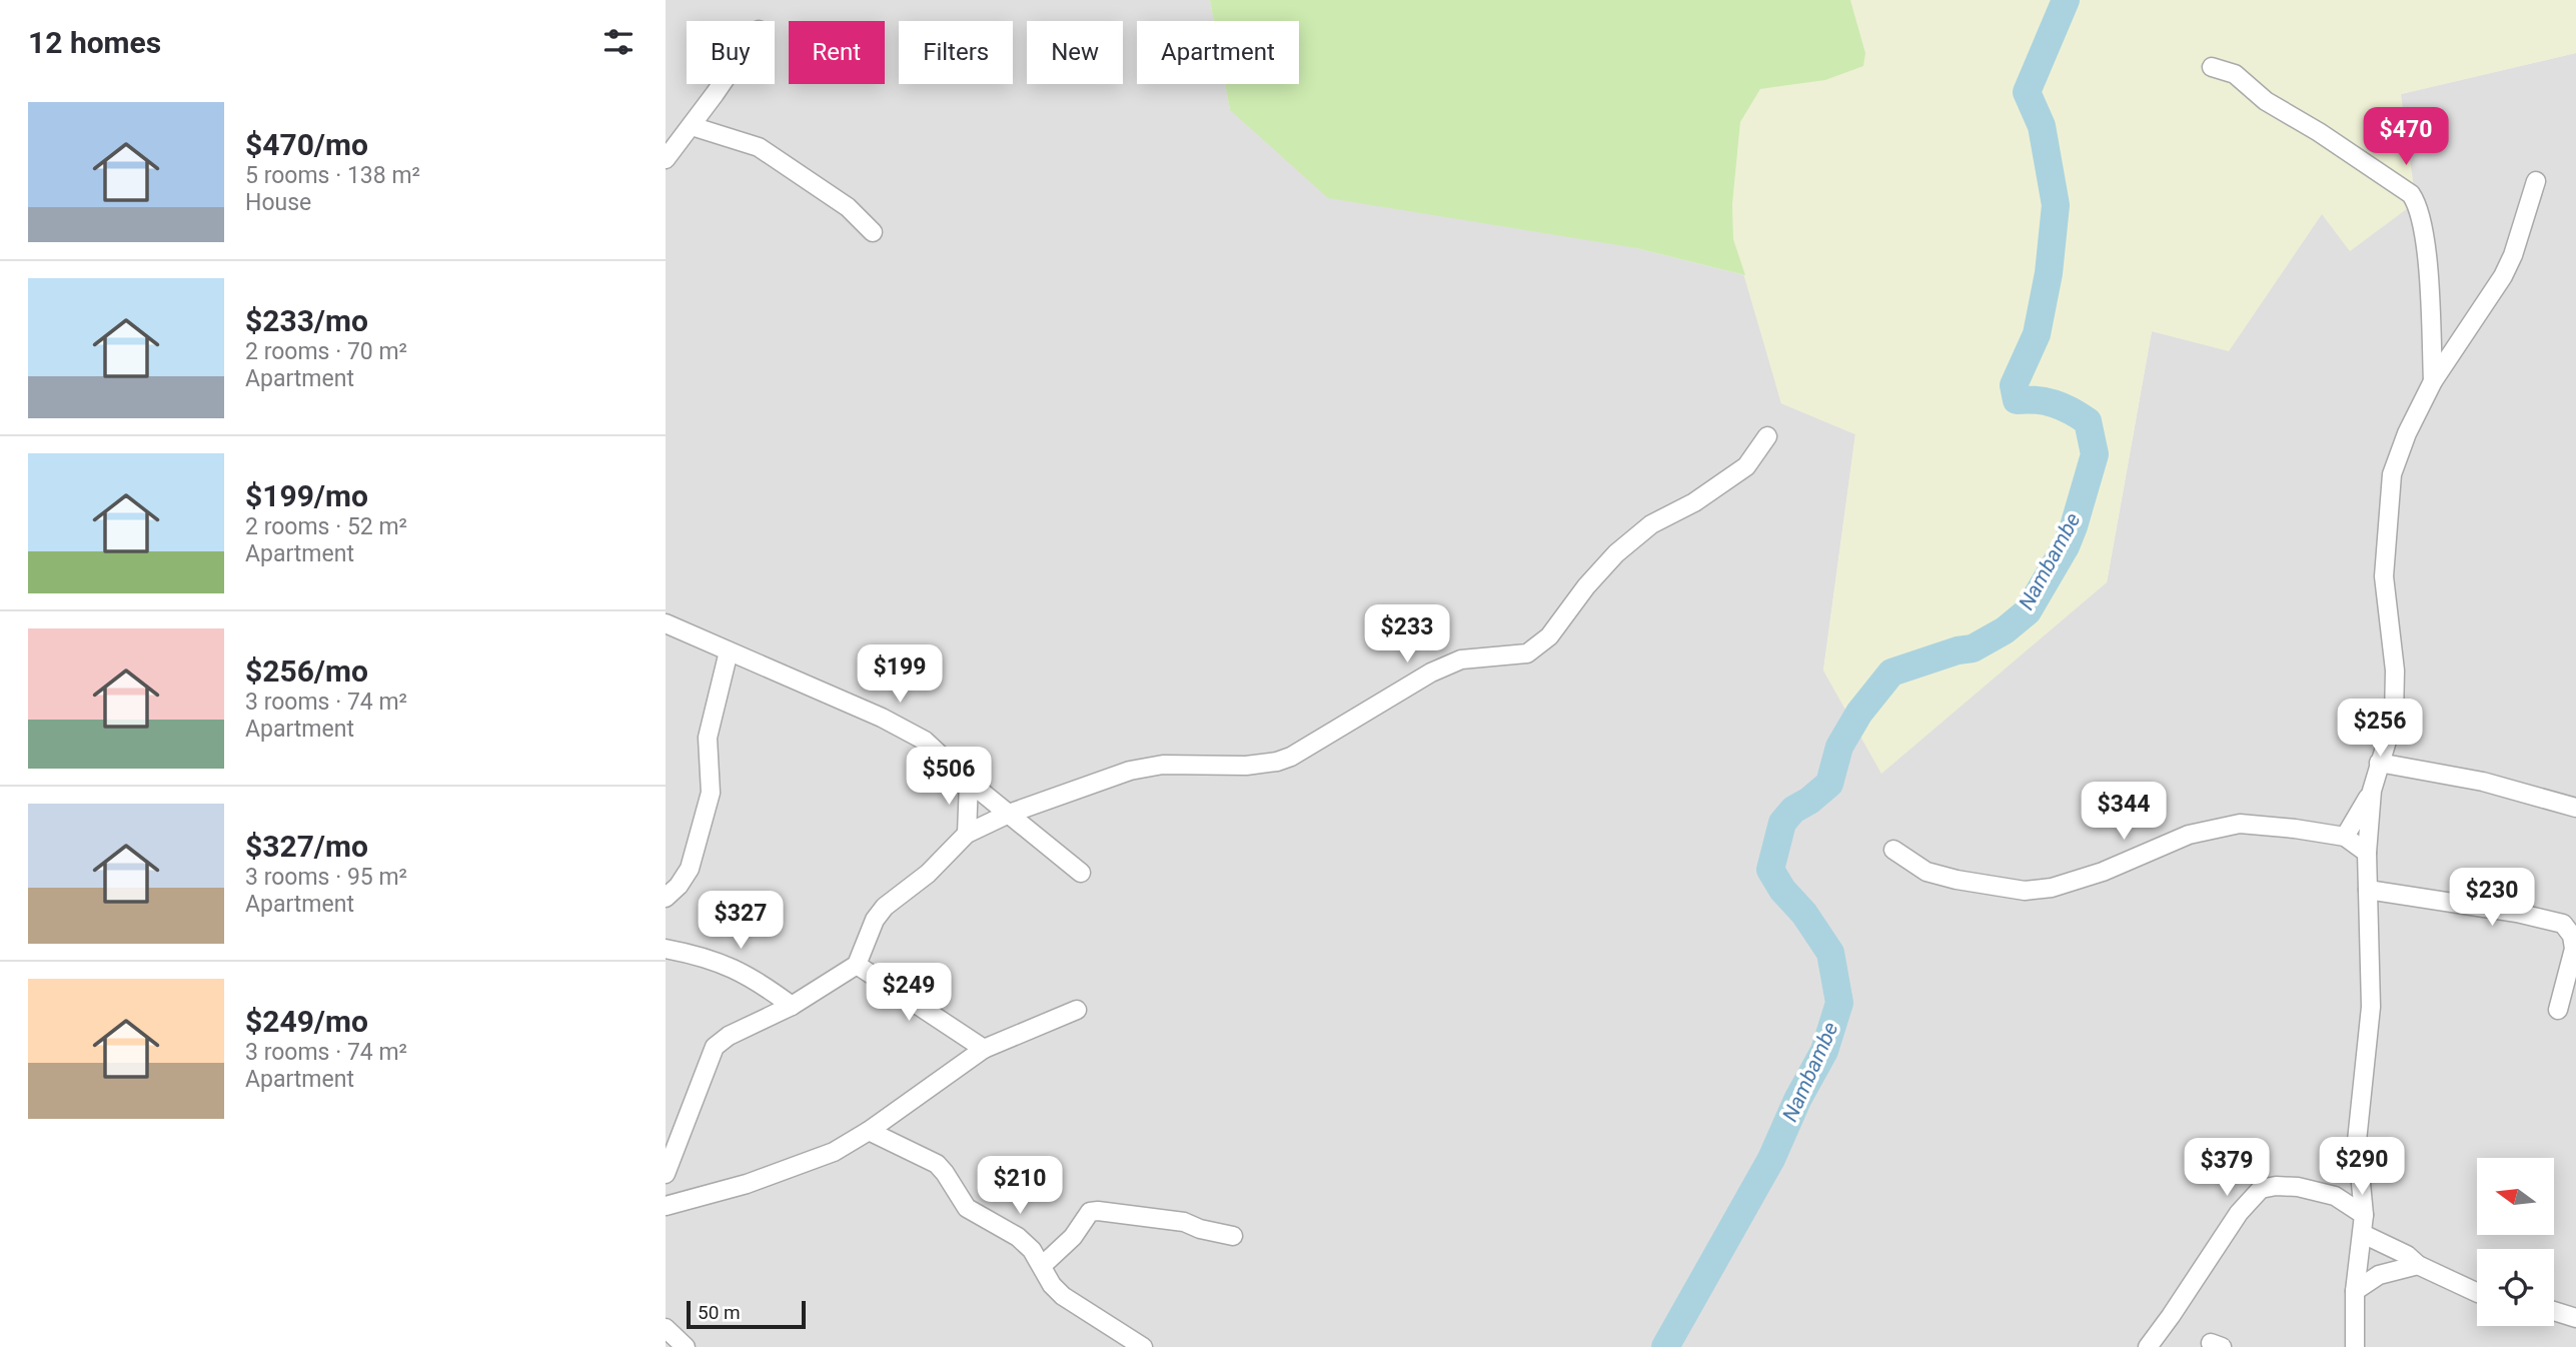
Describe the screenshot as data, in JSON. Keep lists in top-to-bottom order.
{
  "water": ["Nambambe"],
  "scale_bar": "50 m",
  "north": "left",
  "page": {
    "heading": "12 homes",
    "chip": [
      "Buy",
      "Rent",
      "Filters",
      "New",
      "Apartment"
    ],
    "list": [
      {
        "name": "$470/mo",
        "note": "5 rooms · 138 m² · House"
      },
      {
        "name": "$233/mo",
        "note": "2 rooms · 70 m² · Apartment"
      },
      {
        "name": "$199/mo",
        "note": "2 rooms · 52 m² · Apartment"
      },
      {
        "name": "$256/mo",
        "note": "3 rooms · 74 m² · Apartment"
      },
      {
        "name": "$327/mo",
        "note": "3 rooms · 95 m² · Apartment"
      },
      {
        "name": "$249/mo",
        "note": "3 rooms · 74 m² · Apartment"
      }
    ],
    "price": [
      "$470",
      "$233",
      "$199",
      "$256",
      "$506",
      "$344",
      "$230",
      "$327",
      "$249",
      "$290",
      "$379",
      "$210"
    ],
    "scale": "50 m"
  }
}
